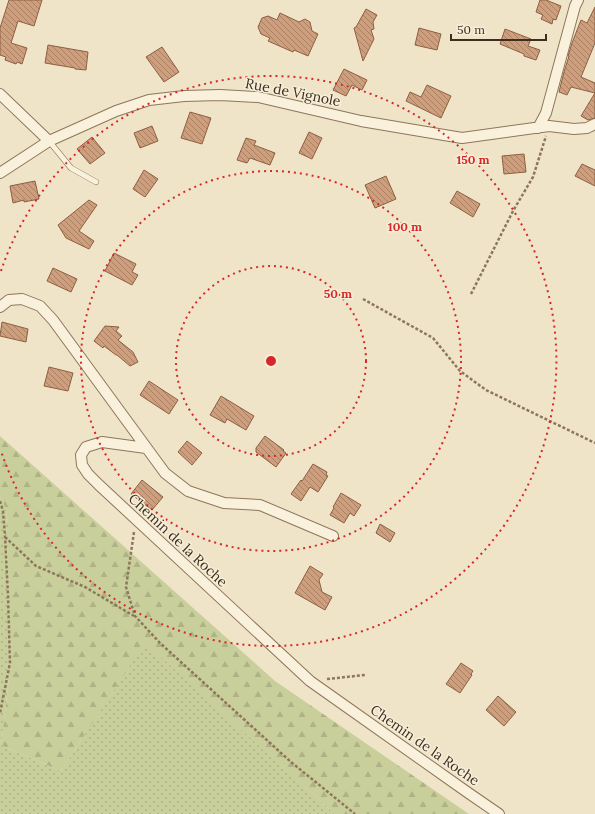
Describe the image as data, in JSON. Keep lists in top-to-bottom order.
{
  "streets": {
    "street": ["Rue de Vignole", "Chemin de la Roche"]
  },
  "scale_bar": "50 m",
  "rings": ["150 m", "100 m", "50 m"]
}
